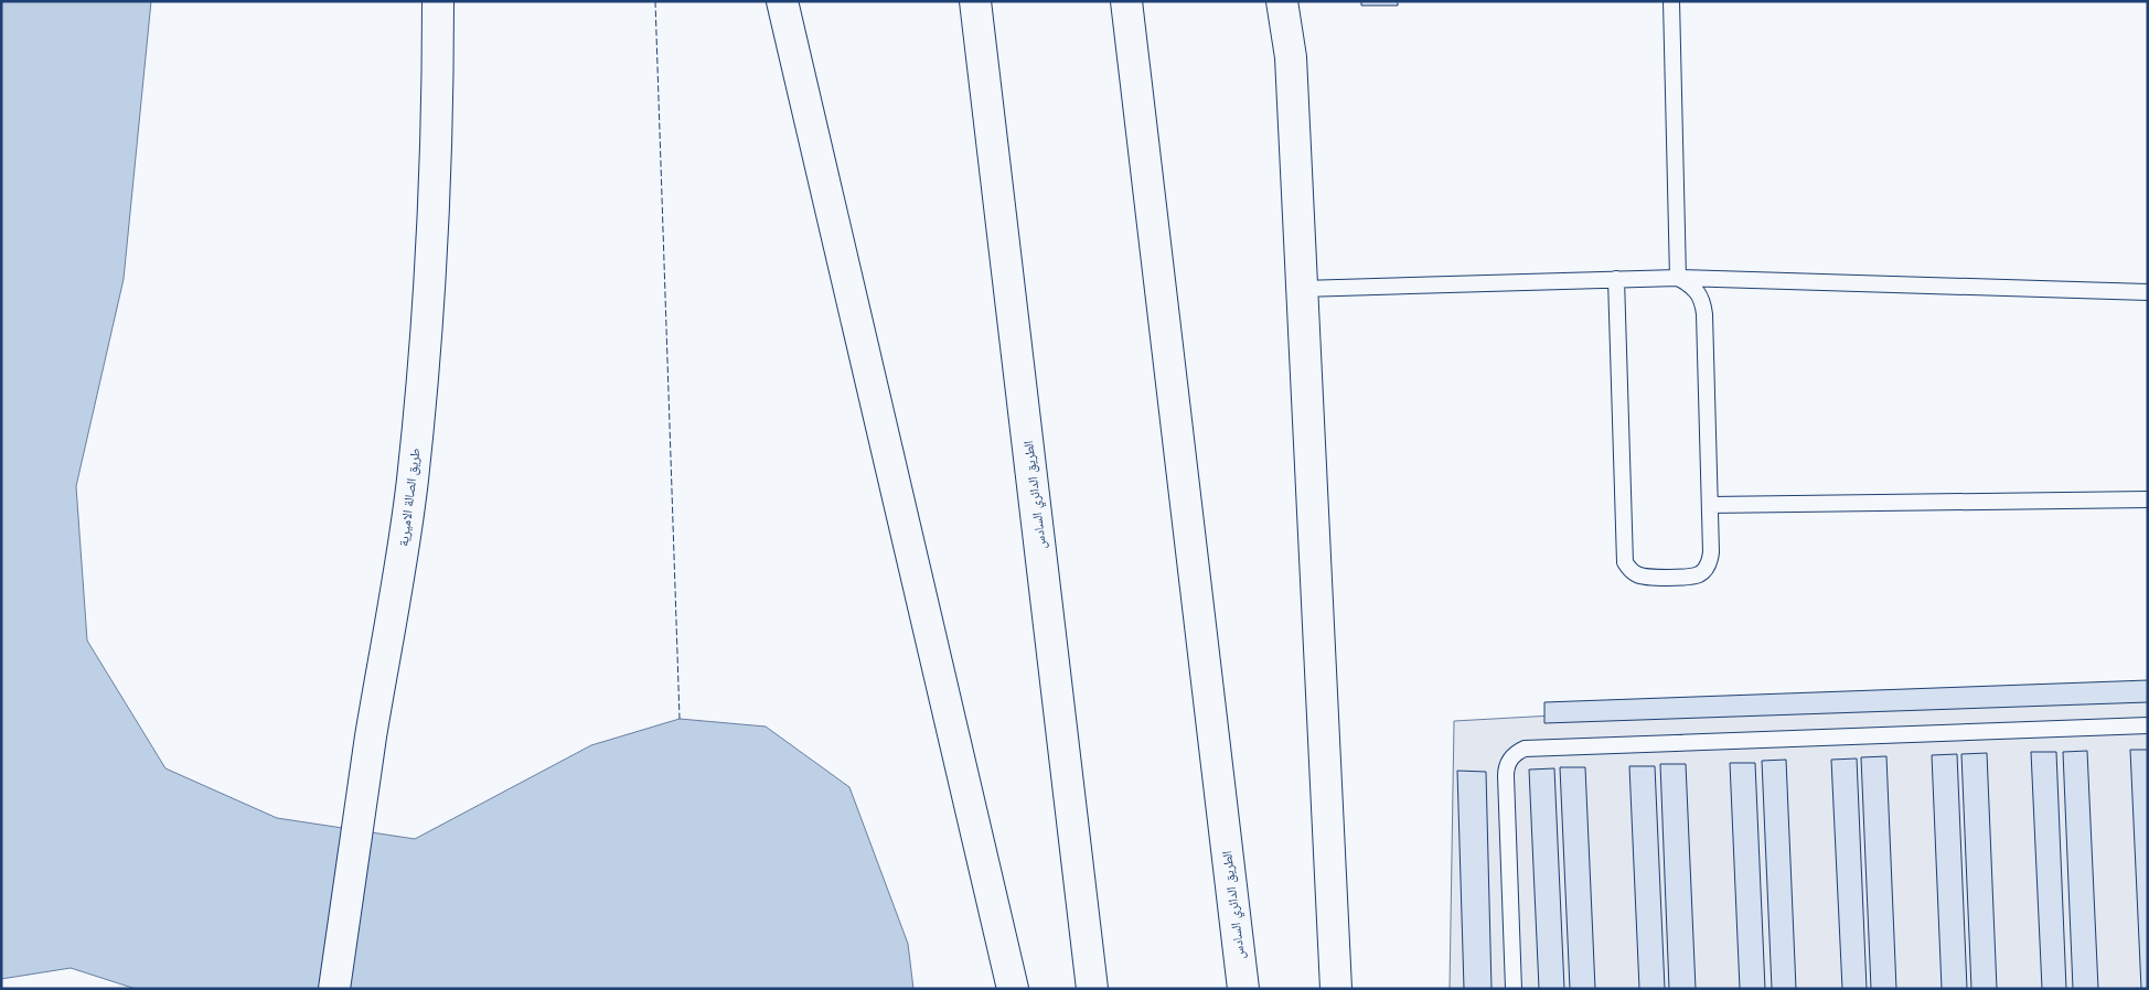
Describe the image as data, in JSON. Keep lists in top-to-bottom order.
{
  "streets": {
    "main road": ["الطريق الدائري السادس", "طريق الصالة الاميرية"]
  }
}
